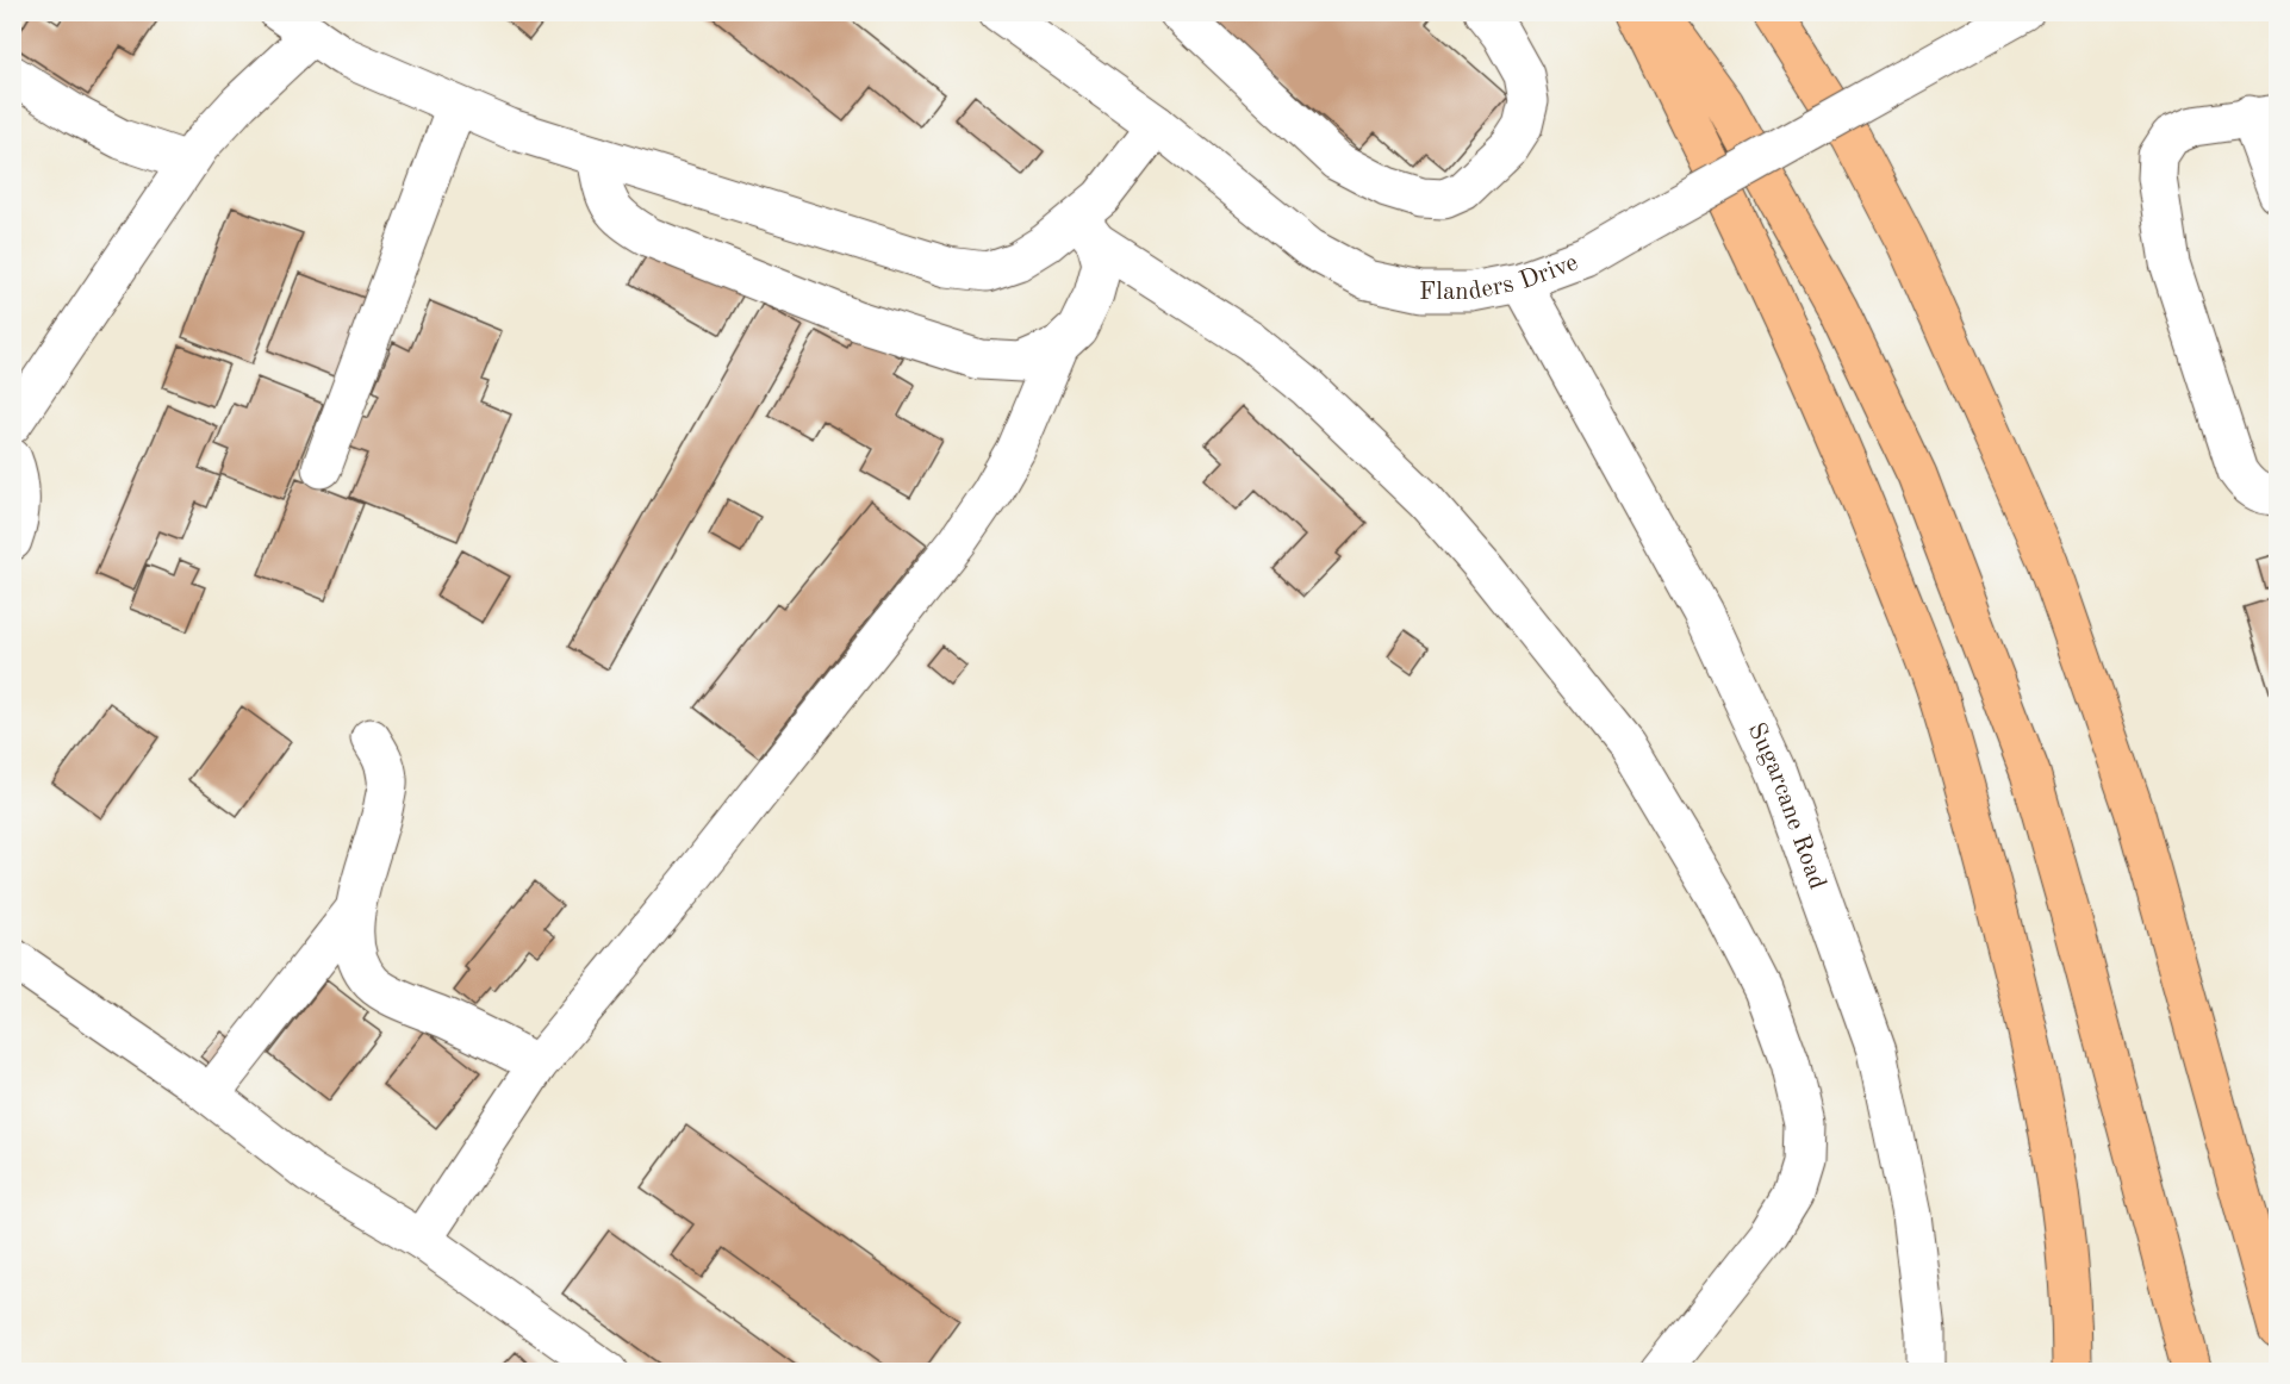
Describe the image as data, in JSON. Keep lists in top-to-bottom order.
{
  "streets": {
    "street": ["Flanders Drive", "Sugarcane Road"]
  },
  "crossings": [
    ["Flanders Drive", "Sugarcane Road"]
  ]
}
